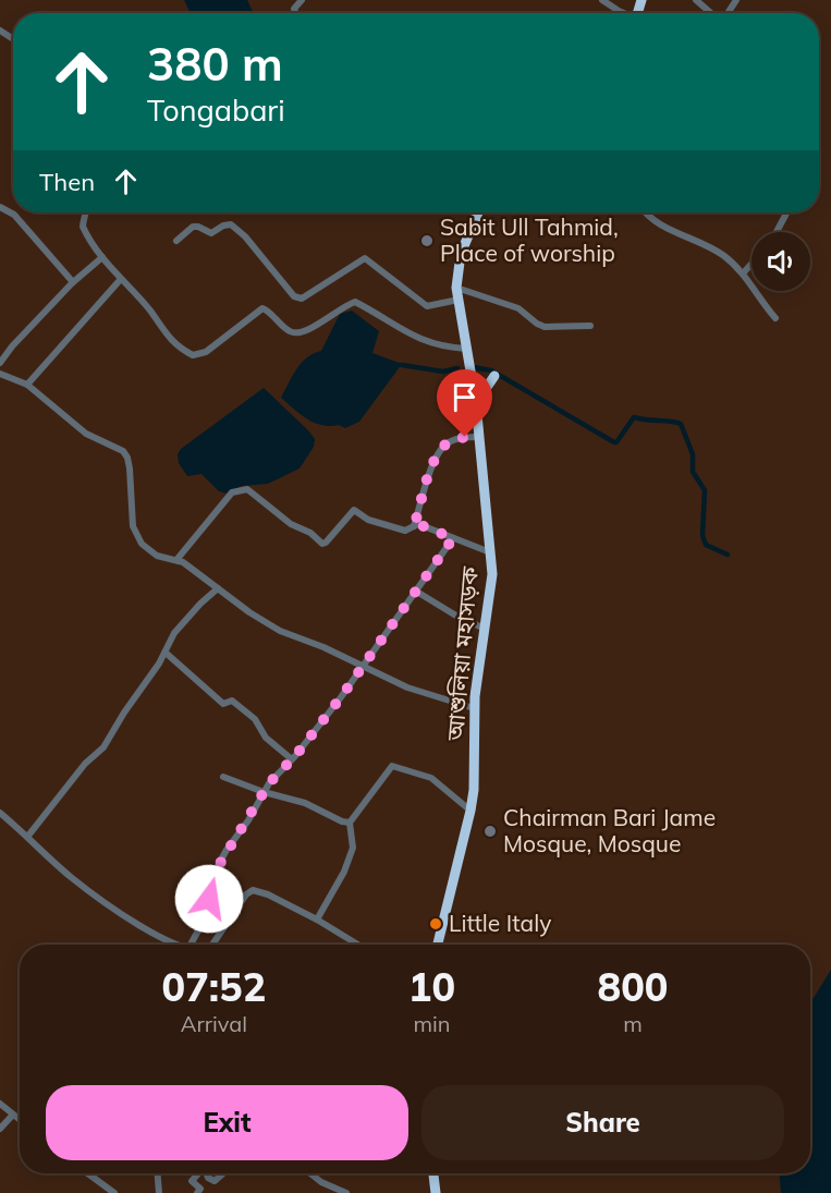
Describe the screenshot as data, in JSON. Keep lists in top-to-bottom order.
{
  "streets": {
    "highway": ["আশুলিয়া মহাসড়ক"]
  },
  "places": ["Sabit Ull Tahmid, Place of worship", "Chairman Bari Jame Mosque, Mosque", "Little Italy"],
  "page": {
    "turn": ["380 m", "Tongabari"],
    "then": "Then",
    "eta": [
      "07:52",
      "Arrival",
      "10",
      "min",
      "800",
      "m"
    ],
    "buttons": ["Exit", "Share"]
  }
}
